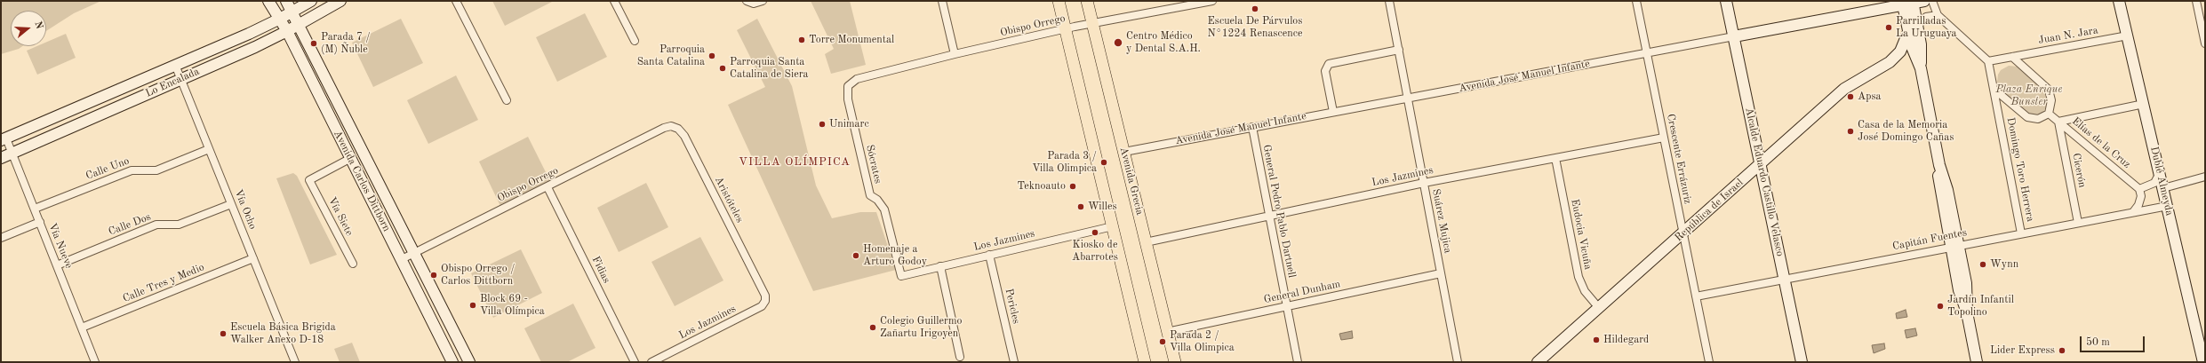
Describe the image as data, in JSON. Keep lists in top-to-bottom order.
{
  "streets": {
    "main road": ["Avenida Grecia"],
    "street": [
      "Obispo Orrego",
      "Juan N. Jara",
      "Avenida José Manuel Infante",
      "Lo Encalada",
      "Elías de la Cruz",
      "Crescente Errázuriz",
      "Sócrates",
      "Calle Uno",
      "Domingo Toro Herrera",
      "Cicerón",
      "Los Jazmines",
      "Avenida Carlos Dittborn",
      "Dublé Almeyda",
      "Alcalde Eduardo Castillo Velasco",
      "Aristóteles",
      "Vía Ocho",
      "República de Israel",
      "General Pedro Pablo Dartnell",
      "Vía Siete",
      "Suárez Mujica",
      "Calle Dos",
      "Eudocia Vicuña",
      "Capitán Fuentes",
      "Vía Nueve",
      "Fidias",
      "Calle Tres y Medio",
      "General Dunham",
      "Pericles"
    ]
  },
  "crossings": [
    ["Obispo Orrego", "Sócrates"],
    ["Obispo Orrego", "Avenida Carlos Dittborn"],
    ["Obispo Orrego", "Avenida Grecia"],
    ["Obispo Orrego", "Aristóteles"],
    ["Obispo Orrego", "Fidias"],
    ["Juan N. Jara", "Dublé Almeyda"],
    ["Avenida José Manuel Infante", "Crescente Errázuriz"],
    ["Avenida José Manuel Infante", "Avenida Grecia"],
    ["Avenida José Manuel Infante", "Alcalde Eduardo Castillo Velasco"],
    ["Avenida José Manuel Infante", "General Pedro Pablo Dartnell"],
    ["Avenida José Manuel Infante", "Suárez Mujica"],
    ["Lo Encalada", "Avenida Carlos Dittborn"],
    ["Lo Encalada", "Vía Ocho"],
    ["Lo Encalada", "Vía Nueve"],
    ["Elías de la Cruz", "Cicerón"],
    ["Crescente Errázuriz", "Los Jazmines"],
    ["Crescente Errázuriz", "República de Israel"],
    ["Crescente Errázuriz", "Capitán Fuentes"],
    ["Sócrates", "Los Jazmines"],
    ["Calle Uno", "Vía Ocho"],
    ["Calle Uno", "Vía Nueve"],
    ["Domingo Toro Herrera", "Capitán Fuentes"],
    ["Cicerón", "Capitán Fuentes"],
    ["Los Jazmines", "Avenida Grecia"],
    ["Los Jazmines", "Aristóteles"],
    ["Los Jazmines", "General Pedro Pablo Dartnell"],
    ["Los Jazmines", "Suárez Mujica"],
    ["Los Jazmines", "Eudocia Vicuña"],
    ["Los Jazmines", "Pericles"],
    ["Avenida Carlos Dittborn", "Vía Siete"],
    ["Avenida Grecia", "General Dunham"],
    ["Dublé Almeyda", "Capitán Fuentes"],
    ["Alcalde Eduardo Castillo Velasco", "República de Israel"],
    ["Alcalde Eduardo Castillo Velasco", "Capitán Fuentes"],
    ["Vía Ocho", "Calle Dos"],
    ["Vía Ocho", "Calle Tres y Medio"],
    ["República de Israel", "Eudocia Vicuña"],
    ["General Pedro Pablo Dartnell", "General Dunham"],
    ["Suárez Mujica", "General Dunham"],
    ["Calle Dos", "Vía Nueve"],
    ["Vía Nueve", "Calle Tres y Medio"]
  ],
  "districts": ["VILLA OLÍMPICA"],
  "parks": ["Plaza Enrique Bunster"],
  "places": [
    "Escuela De Párvulos N°1224 Renascence",
    "Parrilladas La Uruguaya",
    "Torre Monumental",
    "Centro Médico y Dental S.A.H.",
    "Parada 7 / (M) Ñuble",
    "Parroquia Santa Catalina",
    "Parroquia Santa Catalina de Siera",
    "Apsa",
    "Unimarc",
    "Casa de la Memoria José Domingo Cañas",
    "Parada 3 / Villa Olimpica",
    "Teknoauto",
    "Willes",
    "Kiosko de Abarrotes",
    "Homenaje a Arturo Godoy",
    "Wynn",
    "Obispo Orrego / Carlos Dittborn",
    "Block 69 - Villa Olímpica",
    "Jardín Infantil Topolino",
    "Colegio Guillermo Zañartu Irigoyen",
    "Escuela Básica Brigida Walker Anexo D-18",
    "Hildegard",
    "Parada 2 / Villa Olimpica",
    "Lider Express"
  ],
  "scale_bar": "50 m",
  "north": "right"
}
